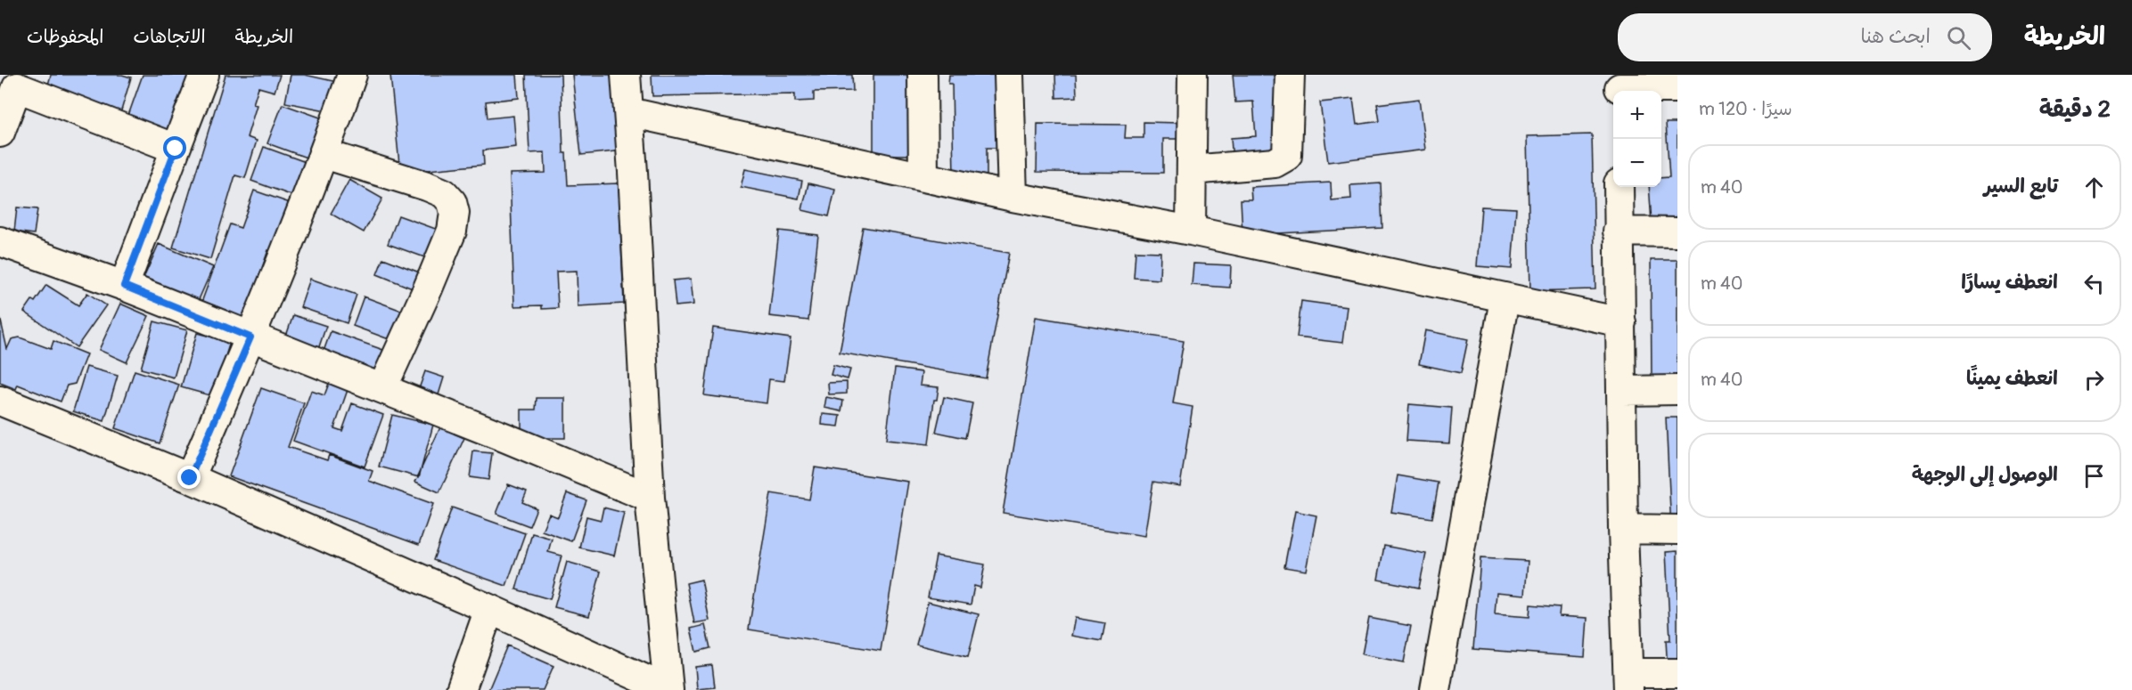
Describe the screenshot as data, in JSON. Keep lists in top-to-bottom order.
{
  "page": {
    "header": "الخريطة",
    "search": "ابحث هنا",
    "nav": ["الخريطة", "الاتجاهات", "المحفوظات"],
    "heading": ["2 دقيقة", "سيرًا · 120 m"],
    "map_buttons": ["+", "−"],
    "list": [
      ["تابع السير", "40 m"],
      ["انعطف يسارًا", "40 m"],
      ["انعطف يمينًا", "40 m"],
      "الوصول إلى الوجهة"
    ]
  }
}
